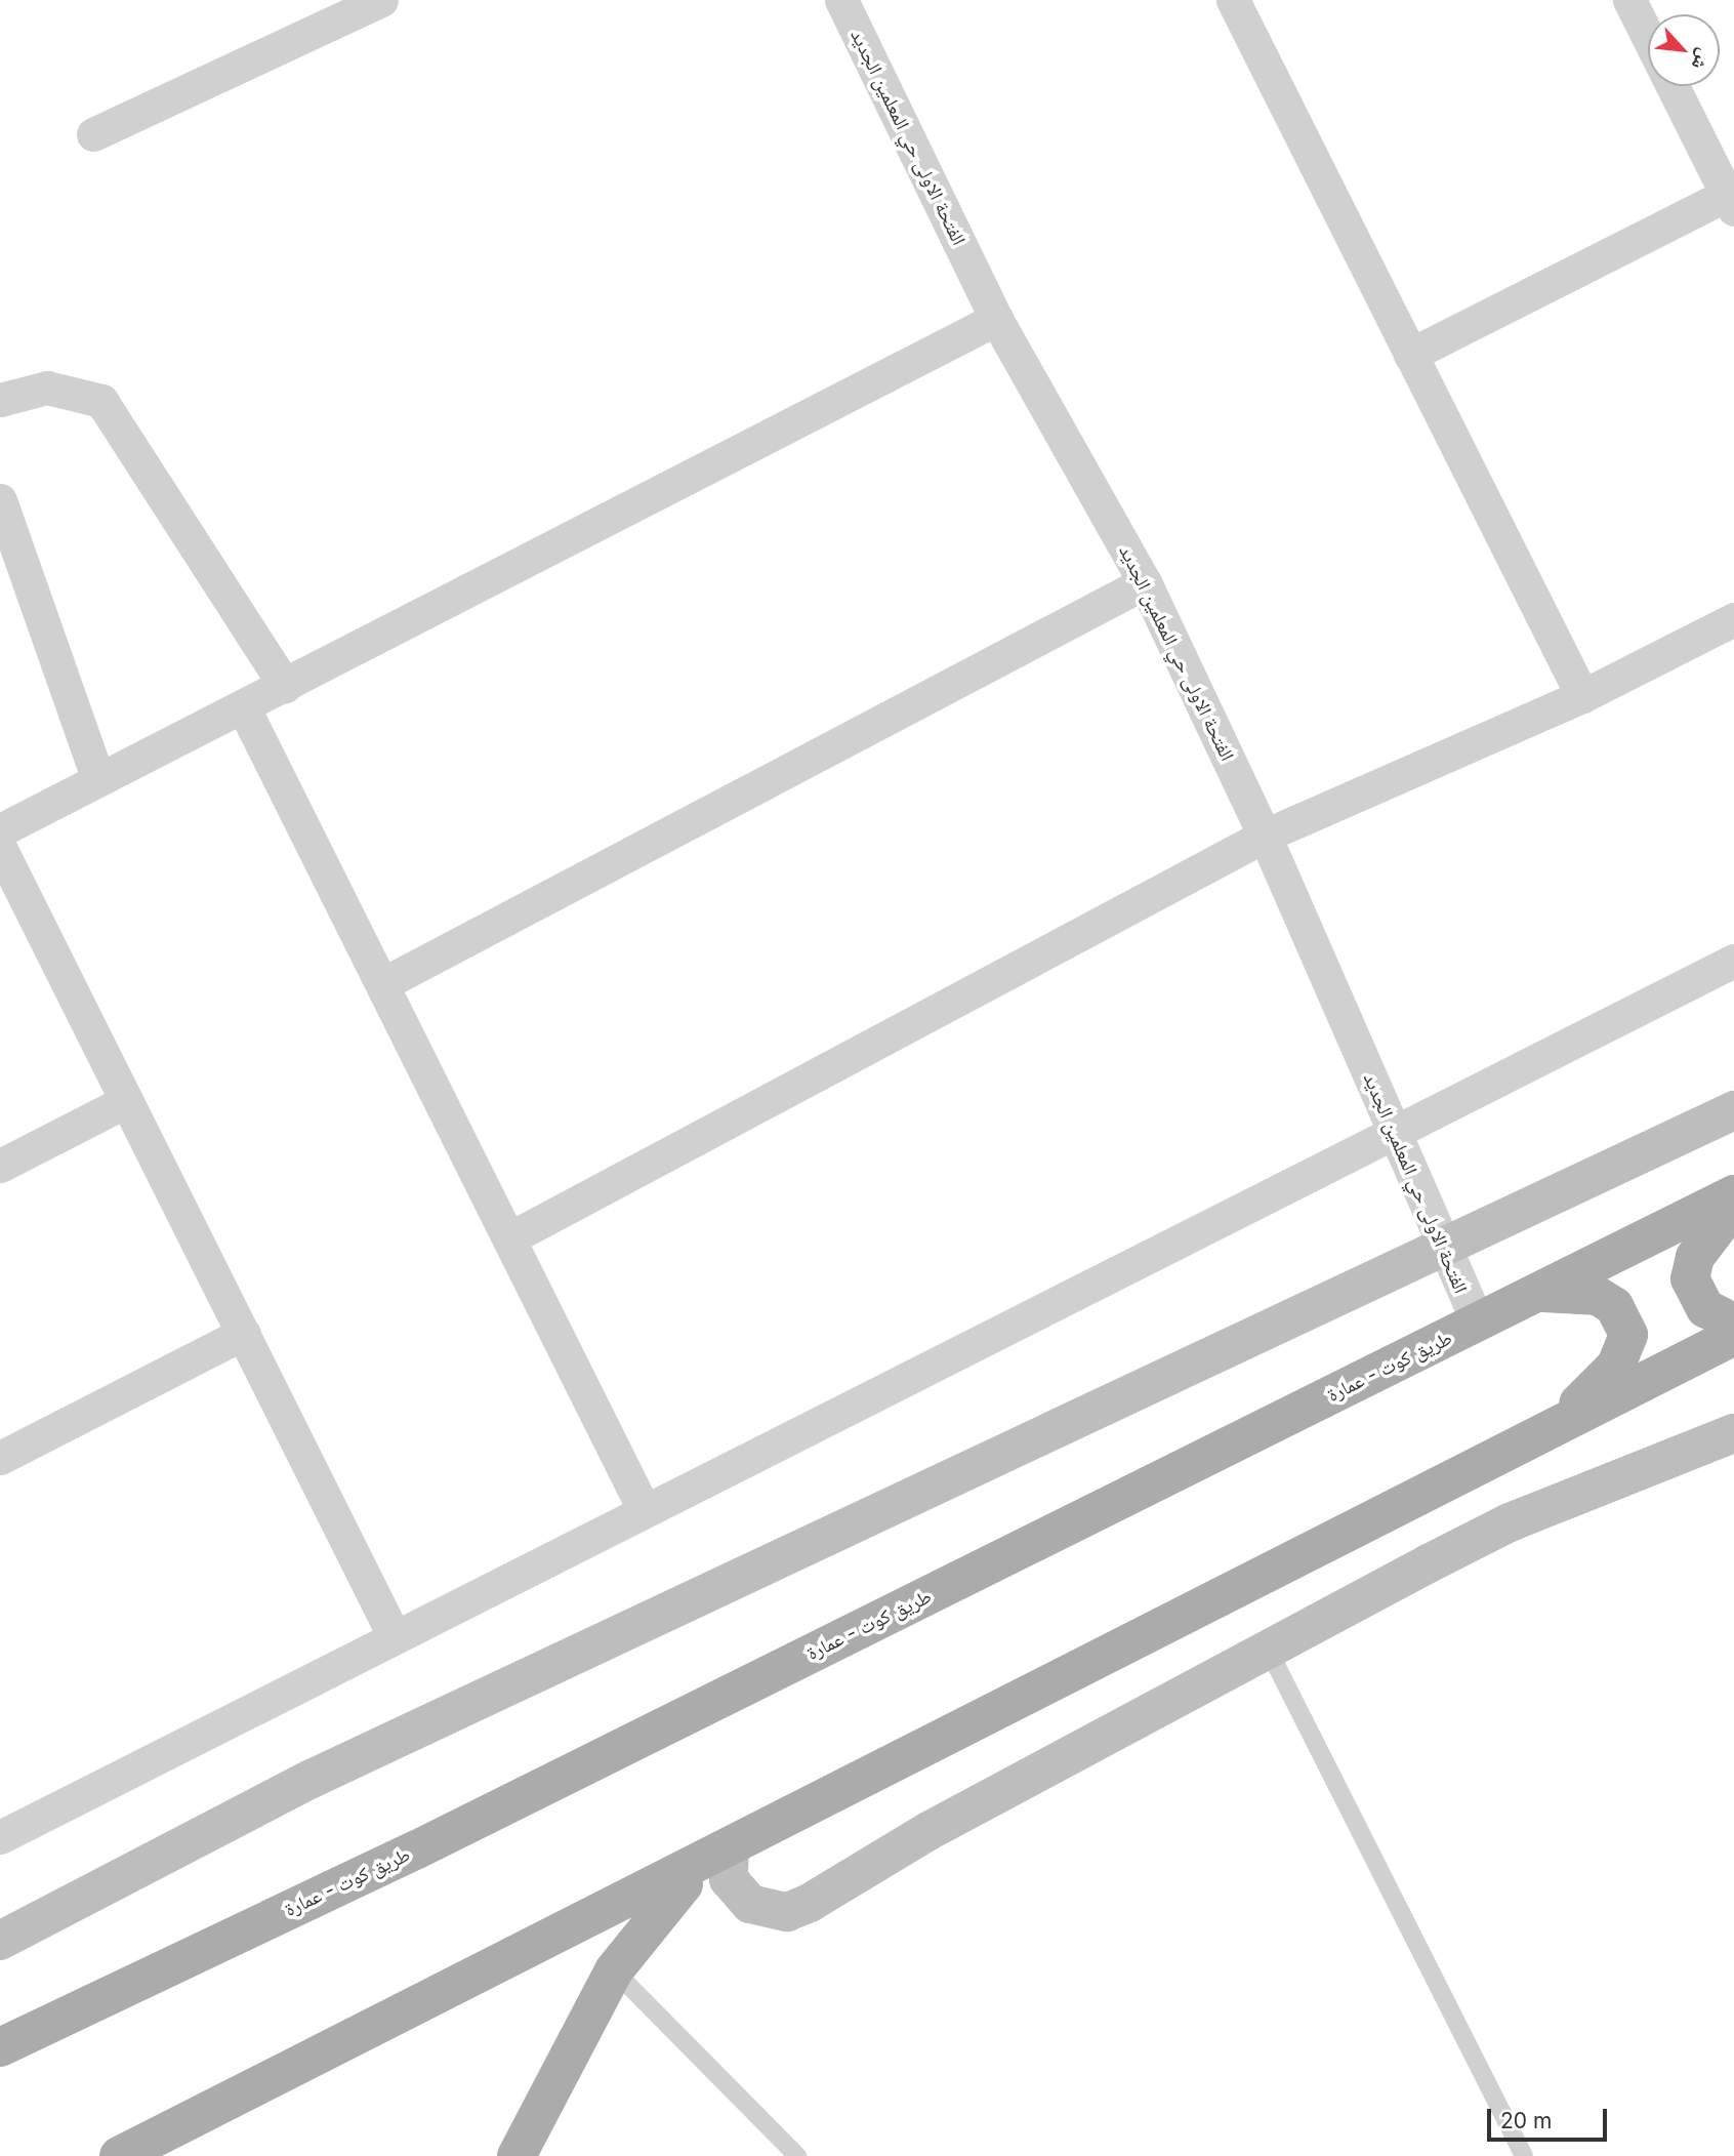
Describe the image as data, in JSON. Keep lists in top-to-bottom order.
{
  "streets": {
    "main road": ["طريق كوت - عمارة"],
    "street": ["الفتحة الاولى حي المعلمين الجديد"]
  },
  "crossings": [
    ["الفتحة الاولى حي المعلمين الجديد", "طريق كوت - عمارة"]
  ],
  "scale_bar": "20 m",
  "north": "bottom right"
}
